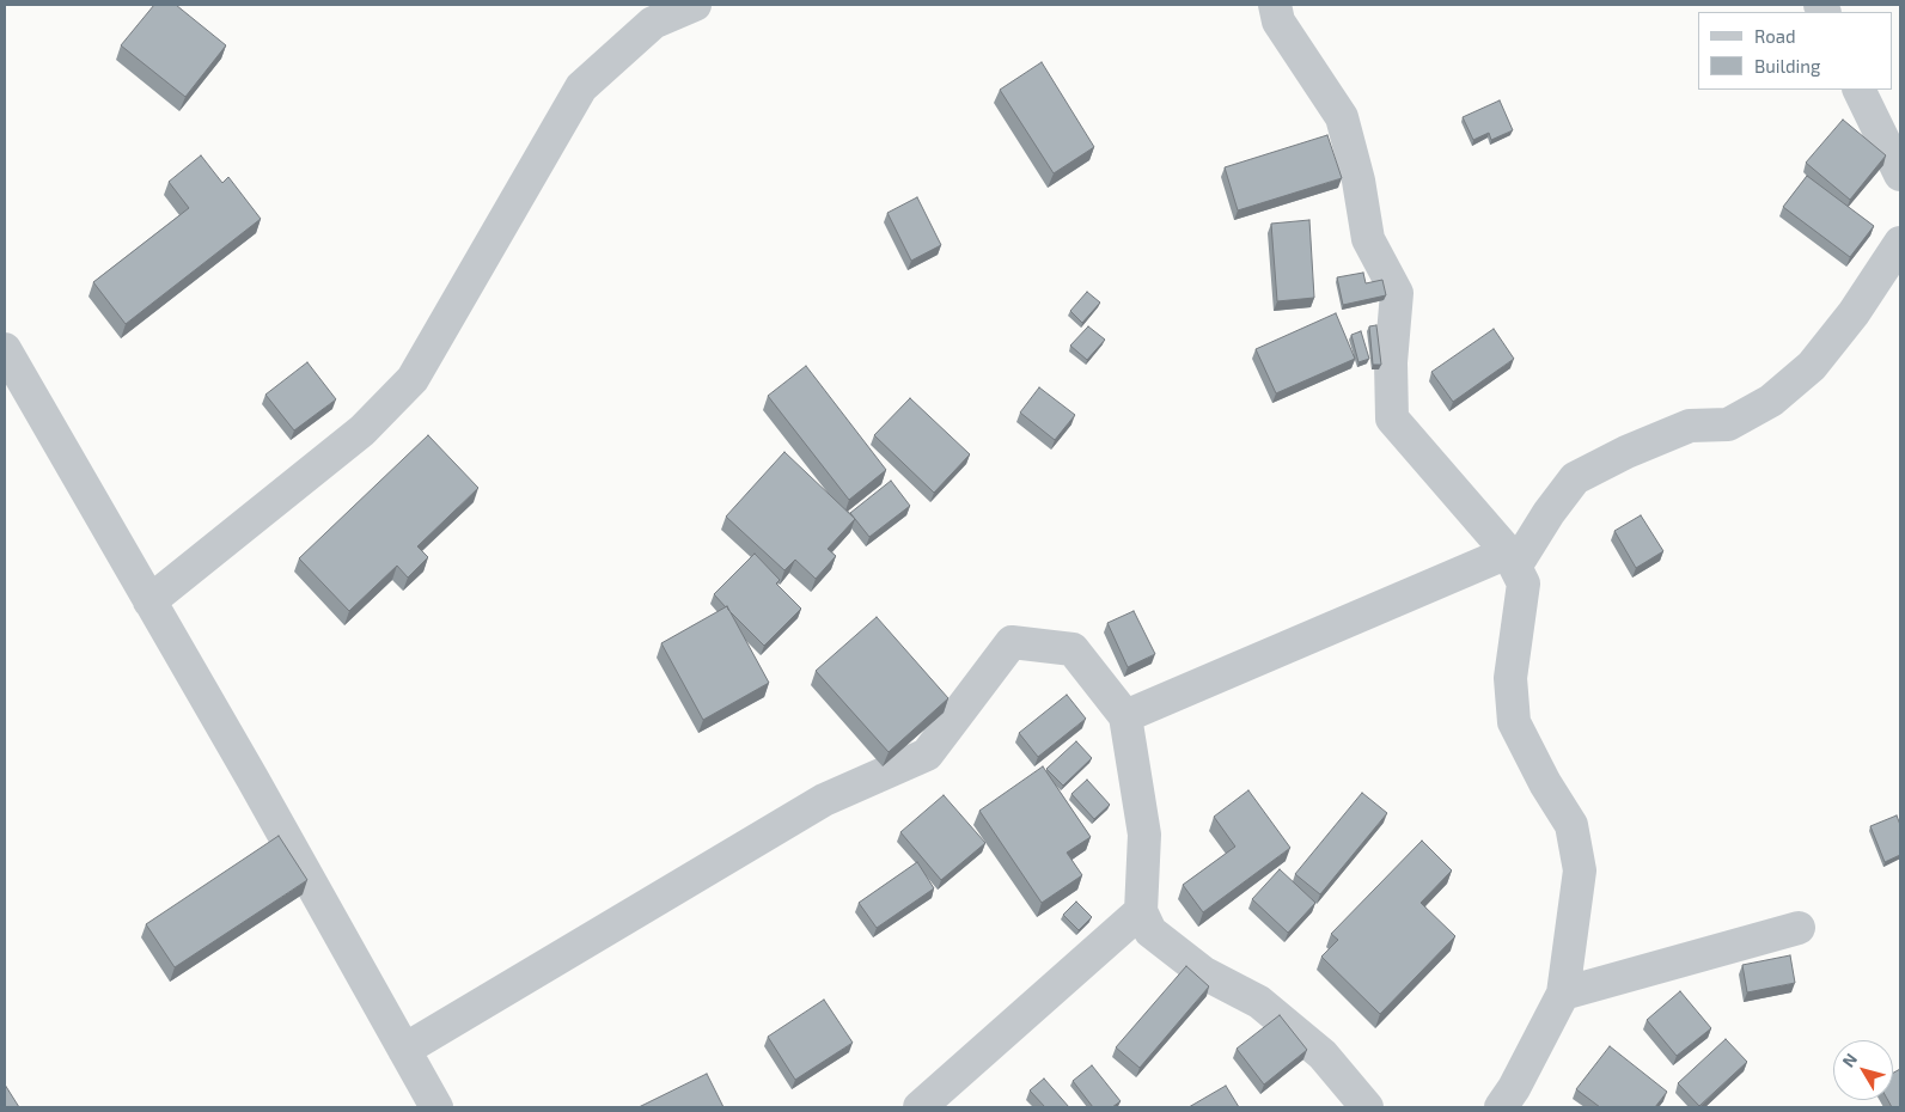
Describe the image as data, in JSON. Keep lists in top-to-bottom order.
{
  "legend": ["Road", "Building"],
  "north": "top left"
}
